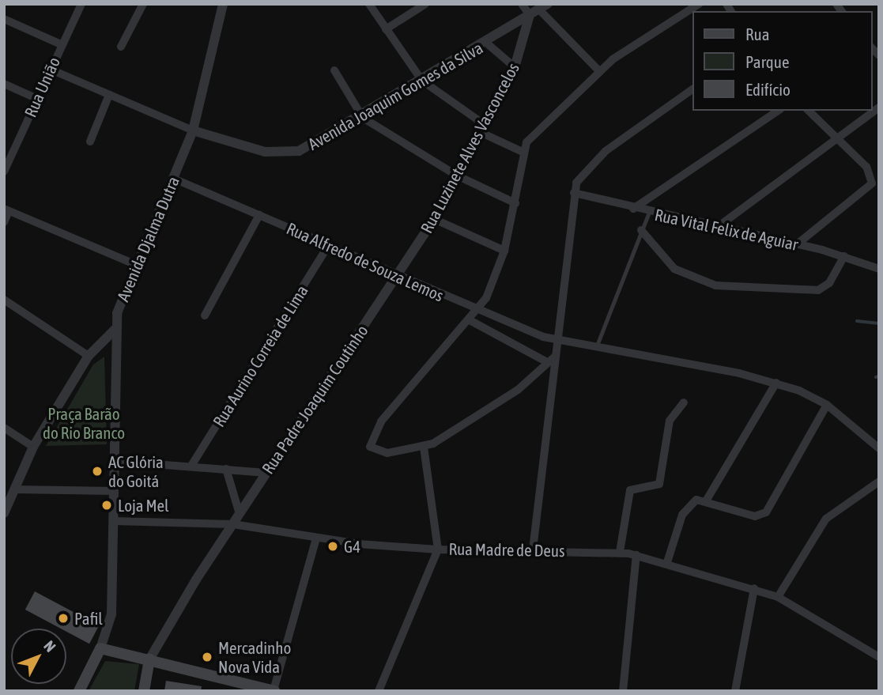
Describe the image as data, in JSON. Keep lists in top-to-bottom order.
{
  "streets": {
    "street": [
      "Rua União",
      "Avenida Joaquim Gomes da Silva",
      "Rua Luzinete Alves Vasconcelos",
      "Rua Vital Felix de Aguiar",
      "Avenida Djalma Dutra",
      "Rua Alfredo de Souza Lemos",
      "Rua Aurino Correia de Lima",
      "Rua Padre Joaquim Coutinho",
      "Rua Madre de Deus"
    ]
  },
  "crossings": [
    ["Rua União", "Avenida Joaquim Gomes da Silva"],
    ["Avenida Joaquim Gomes da Silva", "Rua Luzinete Alves Vasconcelos"],
    ["Avenida Joaquim Gomes da Silva", "Avenida Djalma Dutra"],
    ["Rua Luzinete Alves Vasconcelos", "Rua Alfredo de Souza Lemos"],
    ["Rua Luzinete Alves Vasconcelos", "Rua Padre Joaquim Coutinho"],
    ["Avenida Djalma Dutra", "Rua Alfredo de Souza Lemos"],
    ["Rua Alfredo de Souza Lemos", "Rua Aurino Correia de Lima"],
    ["Rua Alfredo de Souza Lemos", "Rua Padre Joaquim Coutinho"],
    ["Rua Padre Joaquim Coutinho", "Rua Madre de Deus"]
  ],
  "parks": ["Praça Barão do Rio Branco"],
  "places": [
    "AC Glória do Goitá",
    "Loja Mel",
    "G4",
    "Pafil",
    "Mercadinho Nova Vida"
  ],
  "legend": ["Rua", "Parque", "Edifício"],
  "north": "top right"
}
